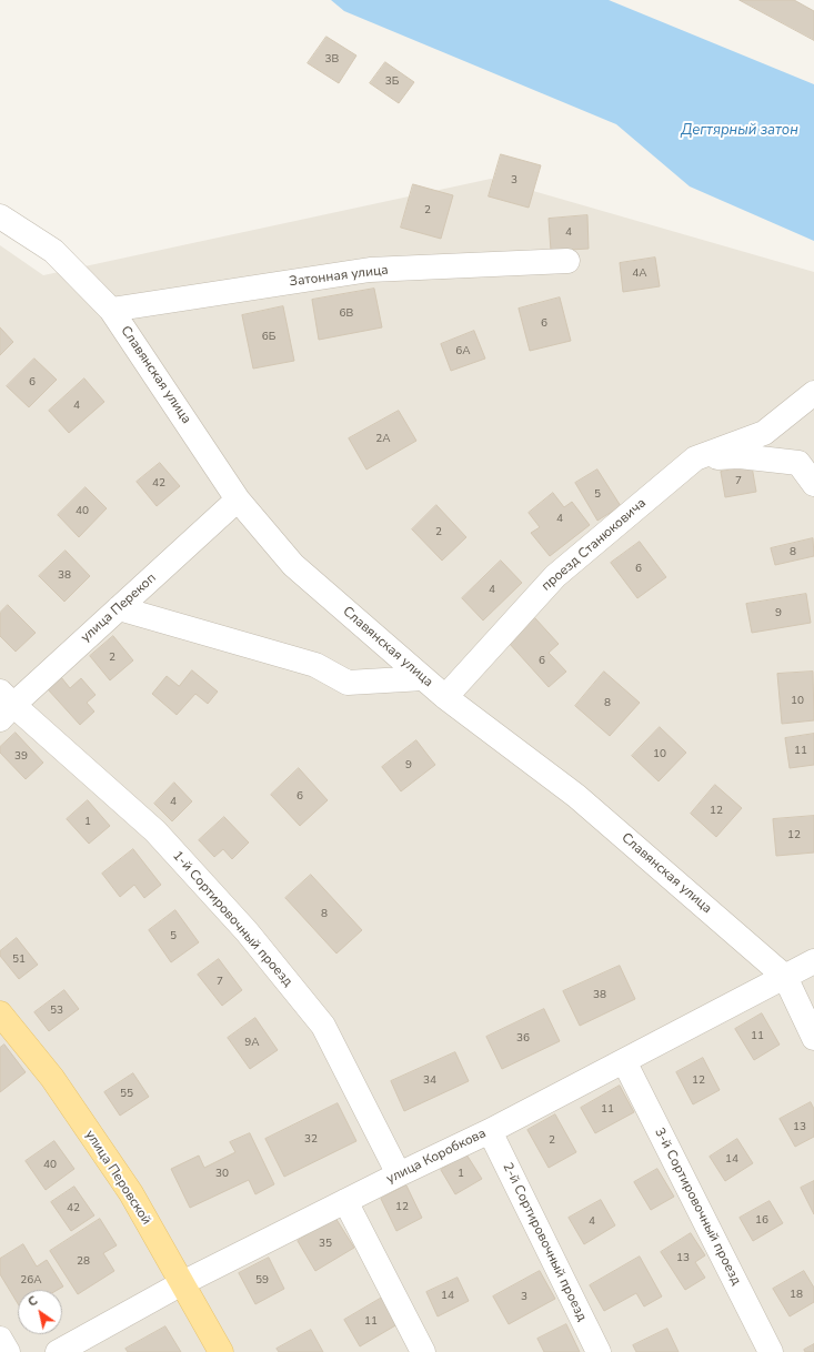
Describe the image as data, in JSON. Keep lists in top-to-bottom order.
{
  "streets": {
    "main road": ["улица Перовской"],
    "street": [
      "Затонная улица",
      "Славянская улица",
      "проезд Станюковича",
      "улица Перекоп",
      "1-й Сортировочный проезд",
      "улица Коробкова",
      "3-й Сортировочный проезд",
      "2-й Сортировочный проезд"
    ]
  },
  "crossings": [
    ["Затонная улица", "Славянская улица"],
    ["Славянская улица", "проезд Станюковича"],
    ["Славянская улица", "улица Перекоп"],
    ["Славянская улица", "улица Коробкова"],
    ["улица Перекоп", "1-й Сортировочный проезд"],
    ["1-й Сортировочный проезд", "улица Коробкова"],
    ["улица Коробкова", "улица Перовской"],
    ["улица Коробкова", "3-й Сортировочный проезд"],
    ["улица Коробкова", "2-й Сортировочный проезд"]
  ],
  "water": ["Дегтярный затон"],
  "house_numbers": [
    "3В",
    "3Б",
    "3",
    "2",
    "4",
    "4А",
    "6В",
    "6",
    "6Б",
    "6А",
    "6",
    "4",
    "2А",
    "7",
    "42",
    "5",
    "40",
    "4",
    "2",
    "8",
    "6",
    "38",
    "4",
    "9",
    "2",
    "6",
    "10",
    "8",
    "11",
    "10",
    "39",
    "9",
    "6",
    "4",
    "12",
    "1",
    "12",
    "8",
    "5",
    "51",
    "7",
    "38",
    "53",
    "11",
    "36",
    "9А",
    "34",
    "12",
    "55",
    "11",
    "13",
    "32",
    "2",
    "14",
    "40",
    "30",
    "1",
    "12",
    "42",
    "16",
    "4",
    "35",
    "13",
    "28",
    "26А",
    "59",
    "18",
    "14",
    "3",
    "11"
  ],
  "north": "top left"
}
